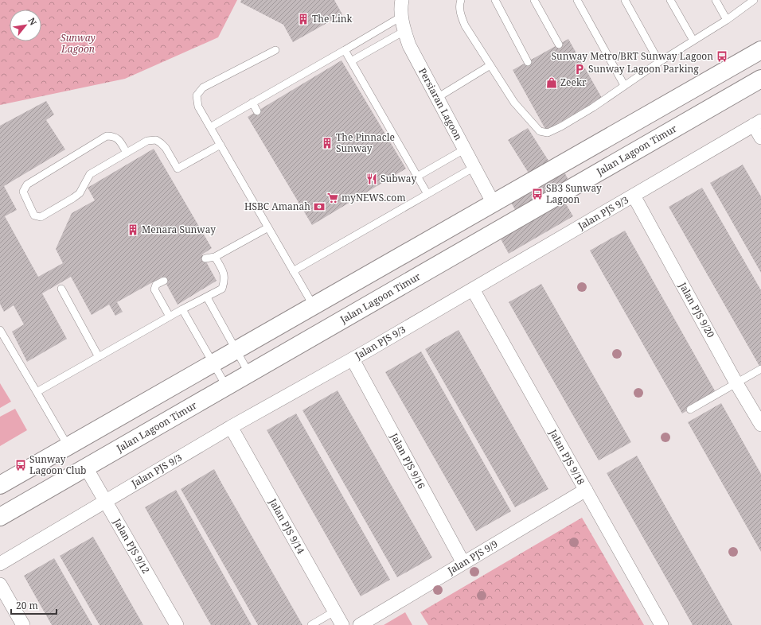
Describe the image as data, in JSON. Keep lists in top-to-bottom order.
{
  "streets": {
    "main road": ["Jalan Lagoon Timur"],
    "street": [
      "Persiaran Lagoon",
      "Jalan PJS 9/3",
      "Jalan PJS 9/20",
      "Jalan PJS 9/18",
      "Jalan PJS 9/16",
      "Jalan PJS 9/14",
      "Jalan PJS 9/12",
      "Jalan PJS 9/9"
    ]
  },
  "crossings": [
    ["Jalan Lagoon Timur", "Jalan PJS 9/12"],
    ["Jalan PJS 9/3", "Jalan PJS 9/20"],
    ["Jalan PJS 9/3", "Jalan PJS 9/18"],
    ["Jalan PJS 9/3", "Jalan PJS 9/16"],
    ["Jalan PJS 9/3", "Jalan PJS 9/14"],
    ["Jalan PJS 9/3", "Jalan PJS 9/12"],
    ["Jalan PJS 9/18", "Jalan PJS 9/9"],
    ["Jalan PJS 9/16", "Jalan PJS 9/9"]
  ],
  "parks": ["Sunway Lagoon"],
  "places": {
    "building": ["The Link", "The Pinnacle Sunway", "Menara Sunway"],
    "bus stop": ["Sunway Metro/BRT Sunway Lagoon", "SB3 Sunway Lagoon", "Sunway Lagoon Club"],
    "parking": ["Sunway Lagoon Parking"],
    "shop": ["Zeekr"],
    "restaurant": ["Subway"],
    "supermarket": ["myNEWS.com"],
    "bank": ["HSBC Amanah"]
  },
  "scale_bar": "20 m",
  "north": "top right"
}
